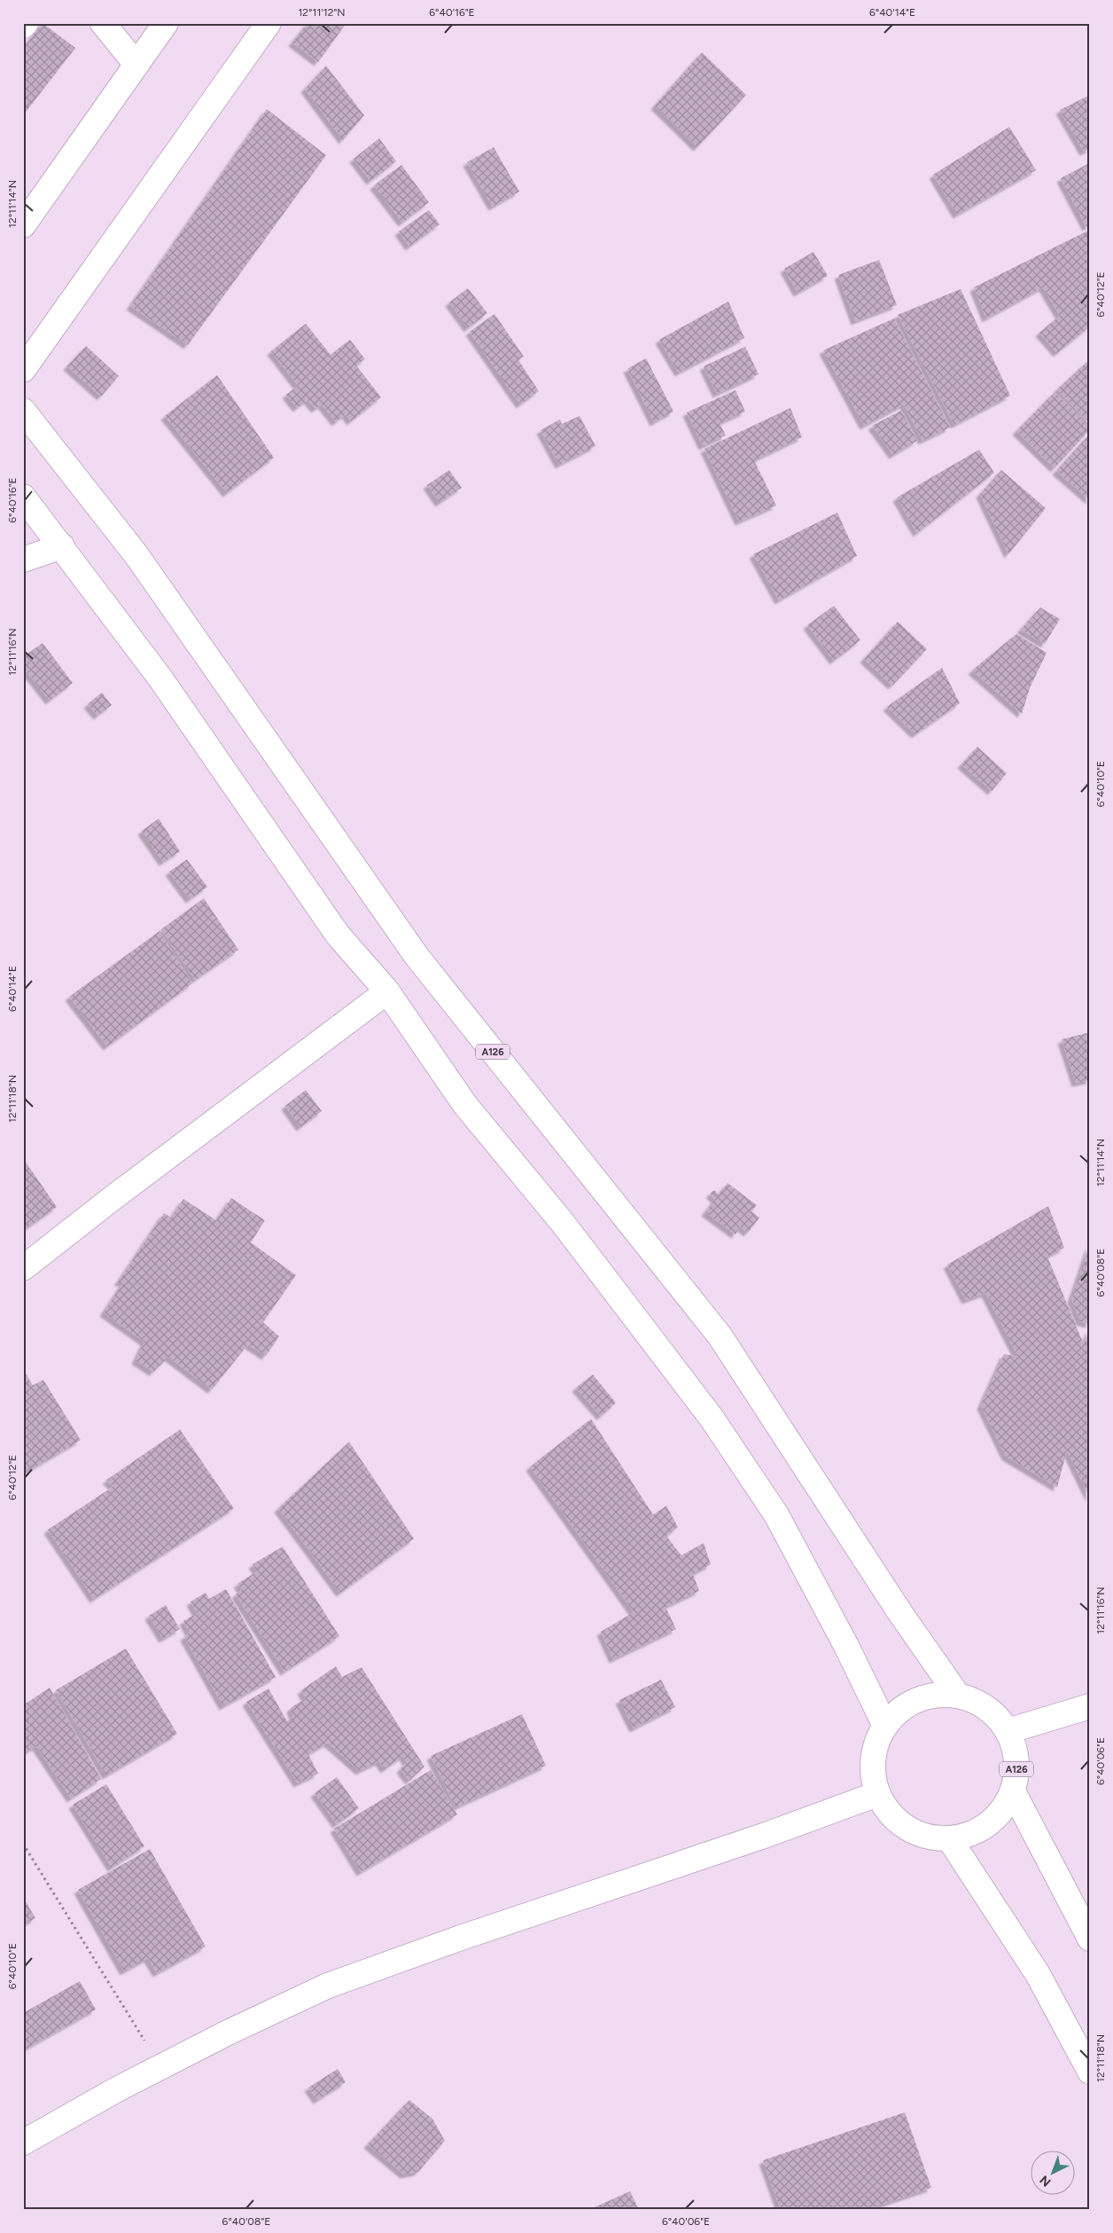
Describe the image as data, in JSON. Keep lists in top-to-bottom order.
{
  "streets": {
    "main road": ["A126"]
  },
  "north": "bottom left",
  "coordinates": [
    "12°11'12\"N",
    "6°40'16\"E",
    "6°40'14\"E",
    "12°11'14\"N",
    "6°40'12\"E",
    "12°11'16\"N",
    "6°40'10\"E",
    "12°11'18\"N",
    "6°40'08\"E",
    "6°40'06\"E"
  ]
}
